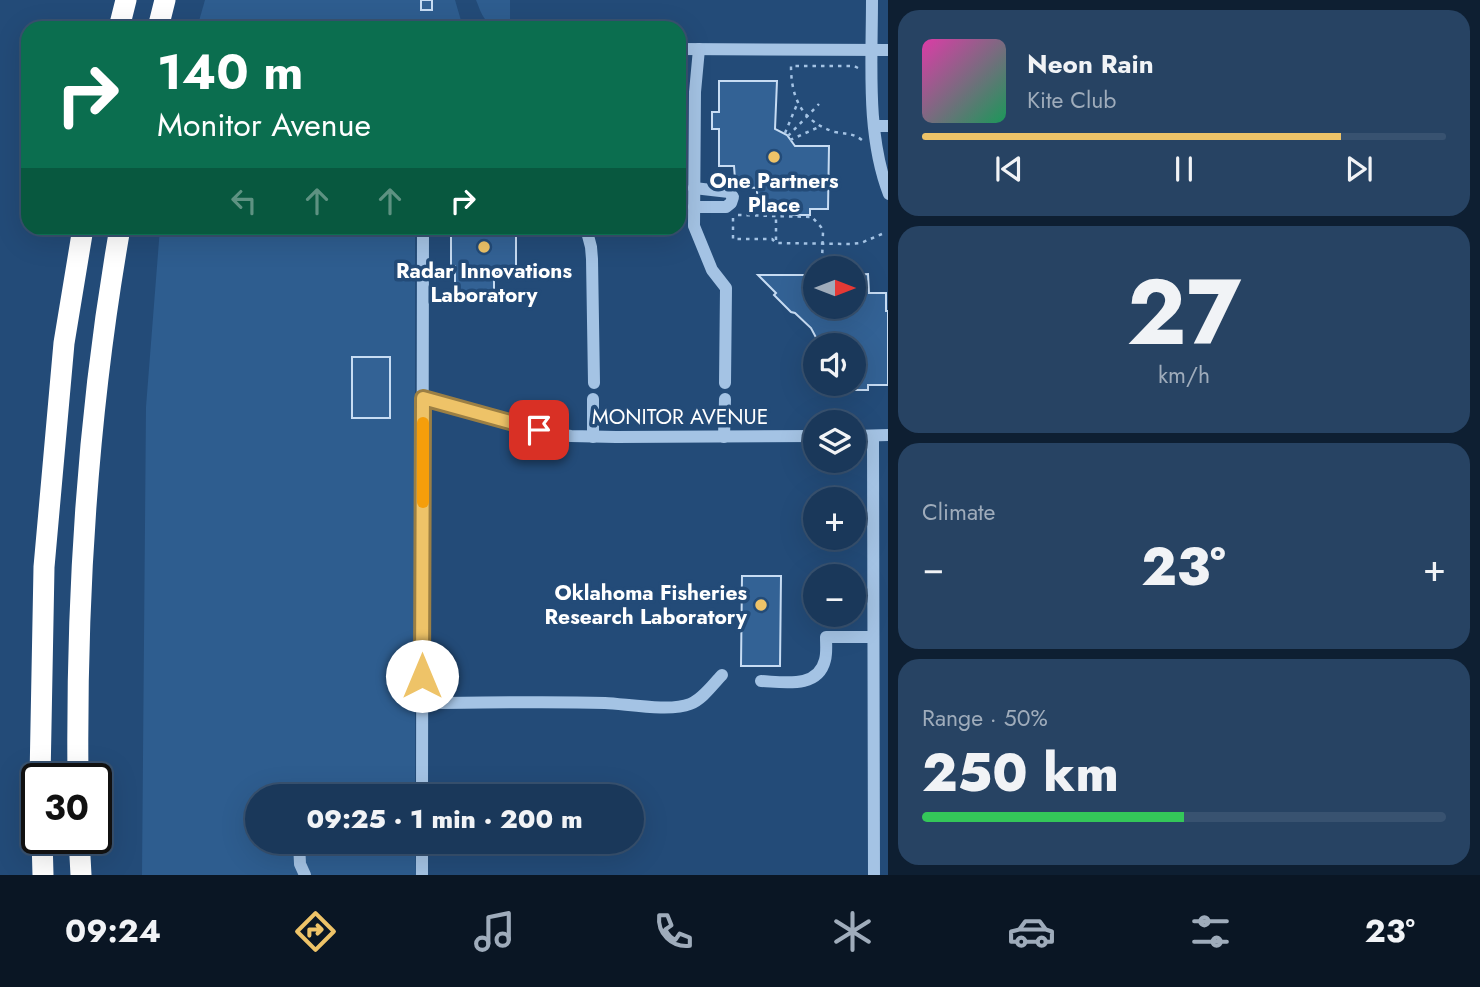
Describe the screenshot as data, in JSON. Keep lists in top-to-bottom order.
{
  "streets": {
    "street": ["MONITOR AVENUE"]
  },
  "places": ["One Partners Place", "Radar Innovations Laboratory", "Oklahoma Fisheries Research Laboratory"],
  "north": "right",
  "page": {
    "turn": ["140 m", "Monitor Avenue"],
    "song": ["Neon Rain", "Kite Club"],
    "tile": [
      ["27", "km/h"],
      "Climate",
      ["Range · 50%", "250 km"]
    ],
    "map_buttons": ["+", "−"],
    "heat": ["−", "23°", "+"],
    "limit": "30",
    "trip": "09:25 · 1 min · 200 m",
    "tabs": ["09:24", "23°"]
  }
}
